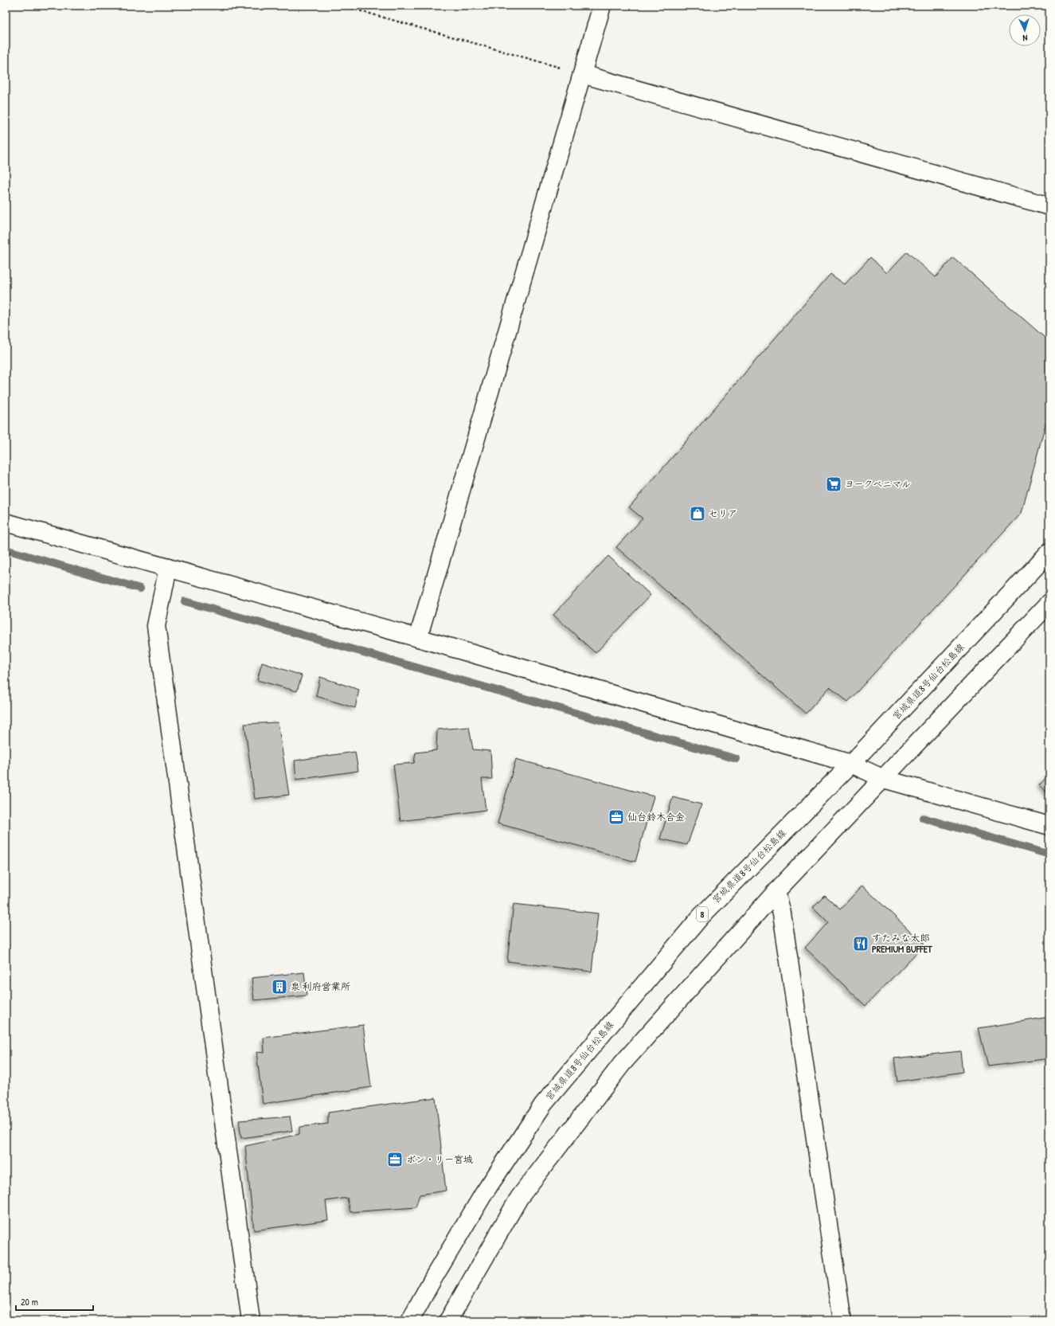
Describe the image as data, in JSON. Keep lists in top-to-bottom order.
{
  "streets": {
    "street": ["宮城県道8号仙台松島線", "8"]
  },
  "places": {
    "supermarket": ["ヨークベニマル"],
    "shop": ["セリア"],
    "office": ["仙台鈴木合金", "ボン・リー宮城"],
    "restaurant": ["すたみな太郎 PREMIUM BUFFET"],
    "building": ["泉 利府営業所"]
  },
  "scale_bar": "20 m",
  "north": "bottom"
}
